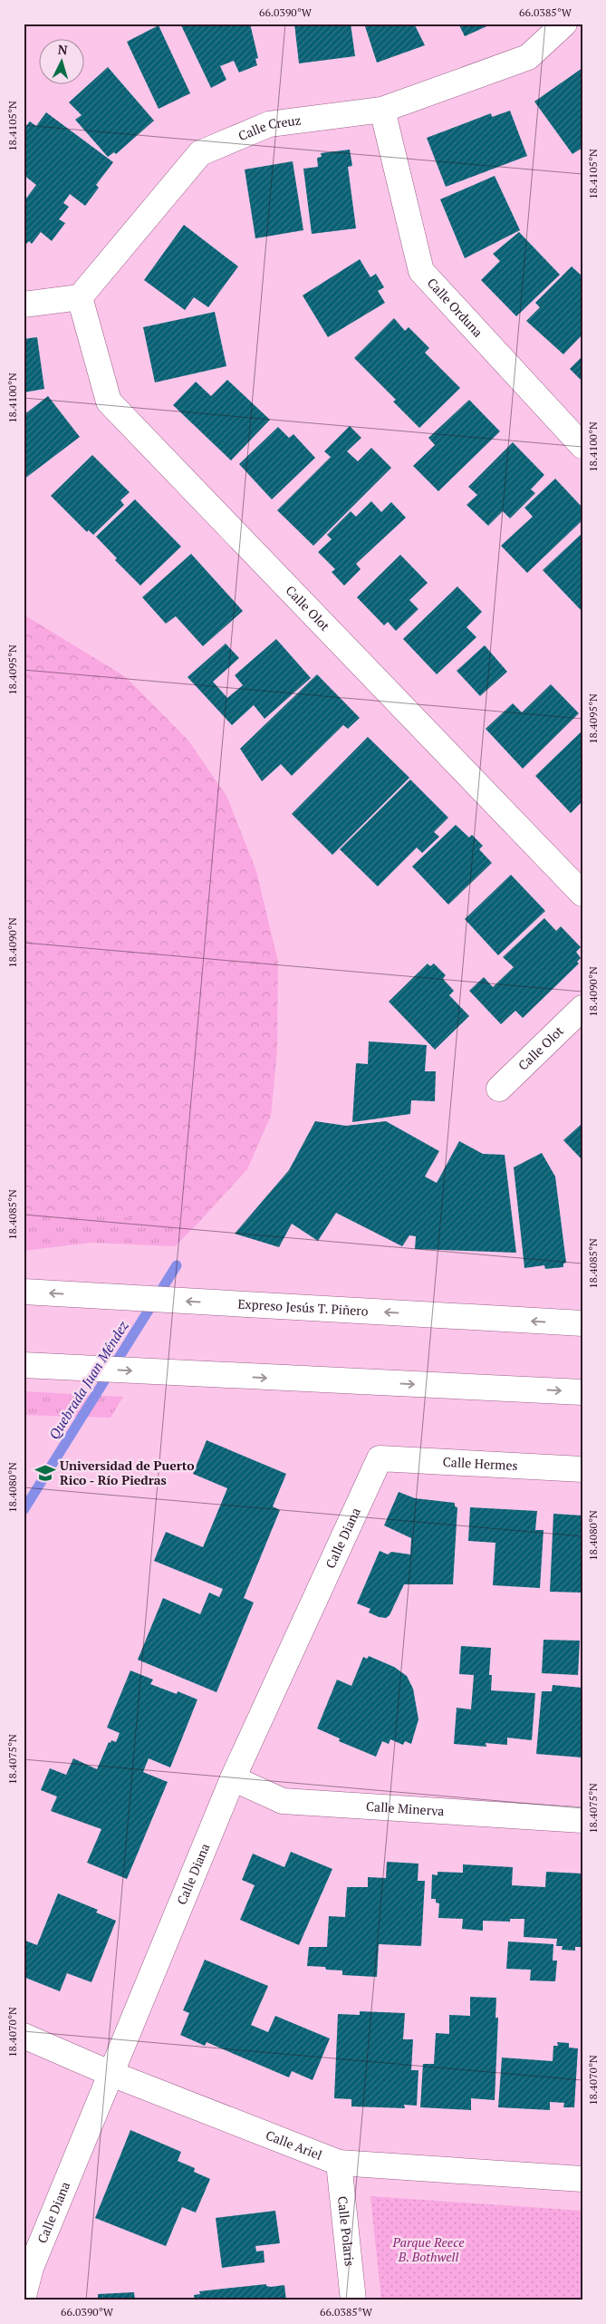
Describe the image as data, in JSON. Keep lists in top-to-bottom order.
{
  "streets": {
    "main road": [
      "Calle Creuz",
      "Calle Orduna",
      "Calle Olot",
      "Expreso Jesús T. Piñero",
      "Calle Hermes",
      "Calle Diana",
      "Calle Minerva",
      "Calle Ariel",
      "Calle Polaris"
    ]
  },
  "crossings": [
    ["Calle Creuz", "Calle Orduna"],
    ["Calle Creuz", "Calle Olot"],
    ["Calle Hermes", "Calle Diana"],
    ["Calle Diana", "Calle Minerva"],
    ["Calle Diana", "Calle Ariel"],
    ["Calle Ariel", "Calle Polaris"]
  ],
  "water": ["Quebrada Juan Méndez"],
  "parks": ["Parque Reece B. Bothwell"],
  "places": {
    "school or university": ["Universidad de Puerto Rico - Río Piedras"]
  },
  "north": "top",
  "coordinates": [
    "66.0390°W",
    "66.0385°W",
    "18.4105°N",
    "18.4100°N",
    "18.4095°N",
    "18.4090°N",
    "18.4085°N",
    "18.4080°N",
    "18.4075°N",
    "18.4070°N"
  ]
}
